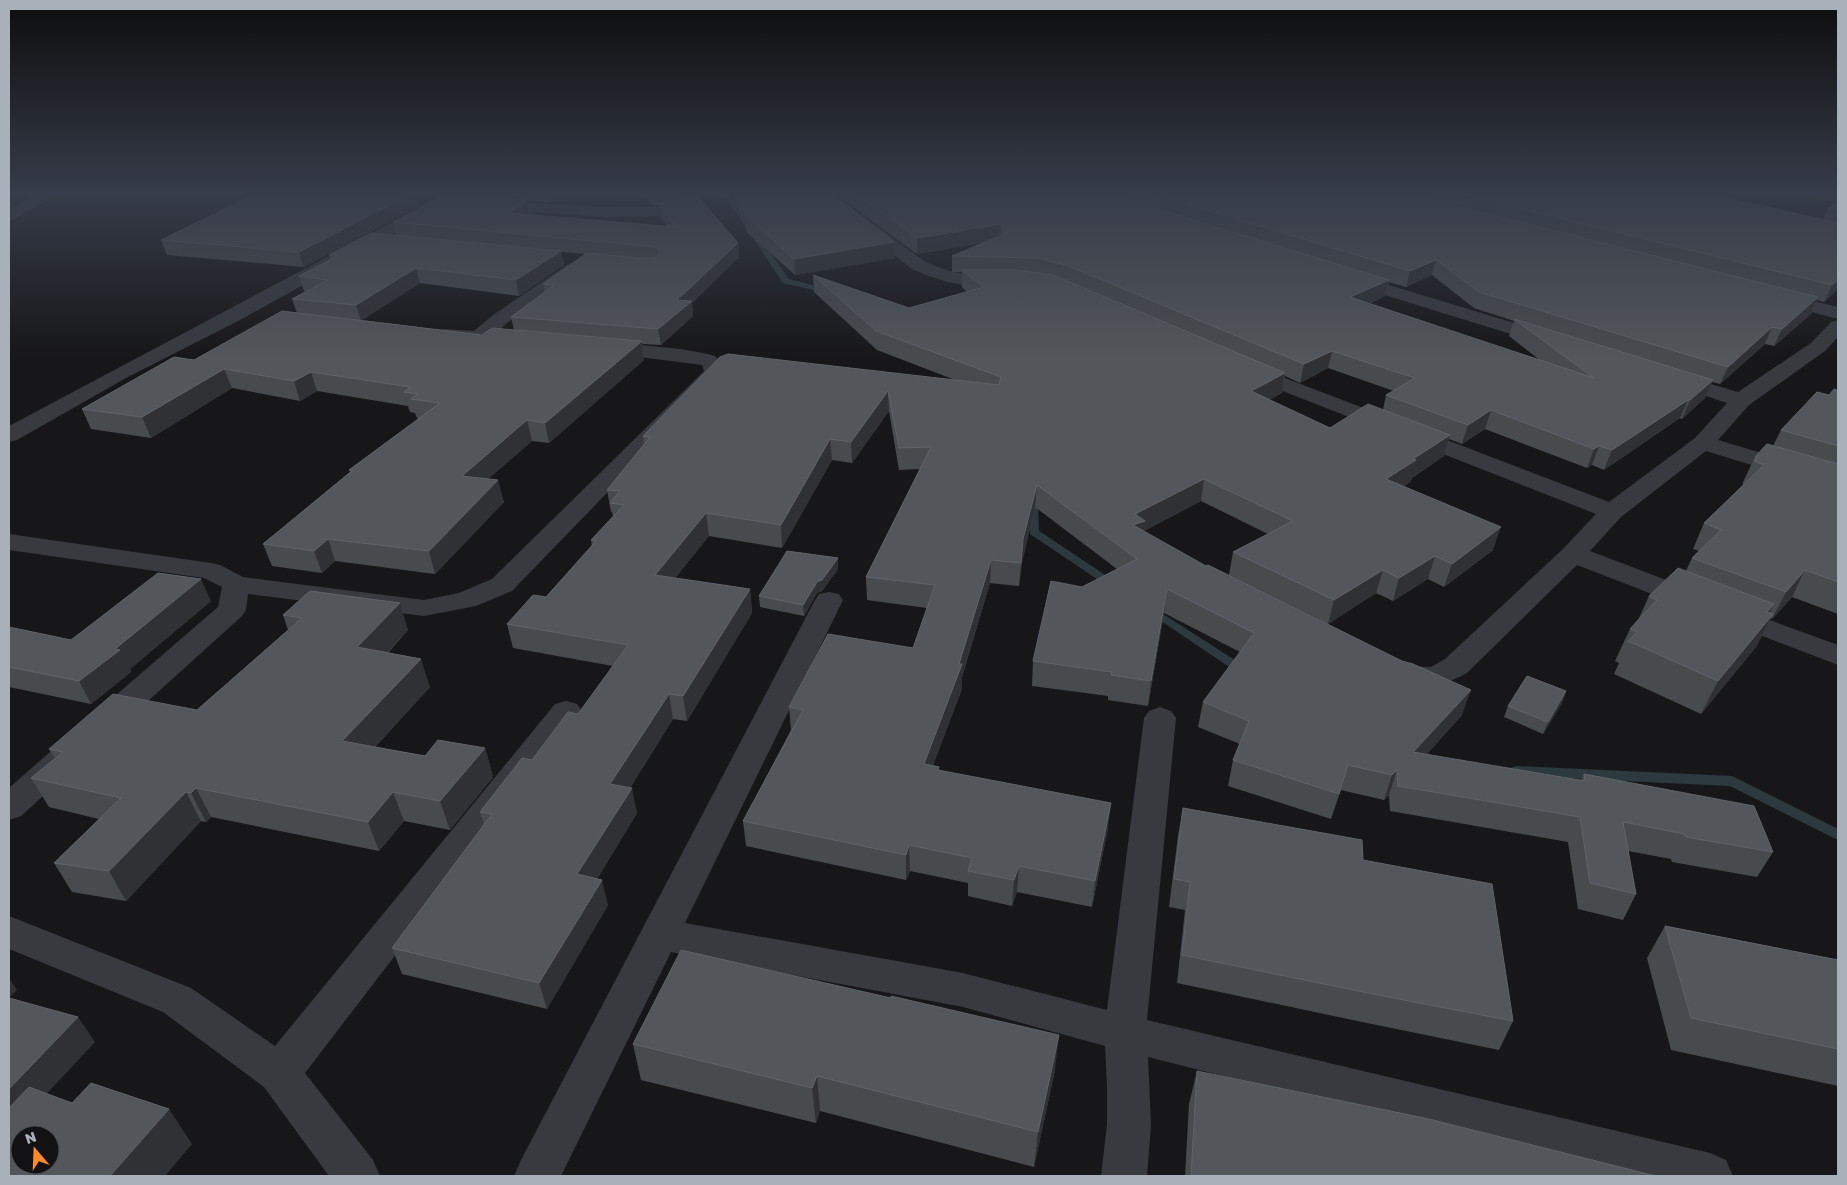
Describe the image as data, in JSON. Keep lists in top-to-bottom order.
{
  "north": "top"
}
